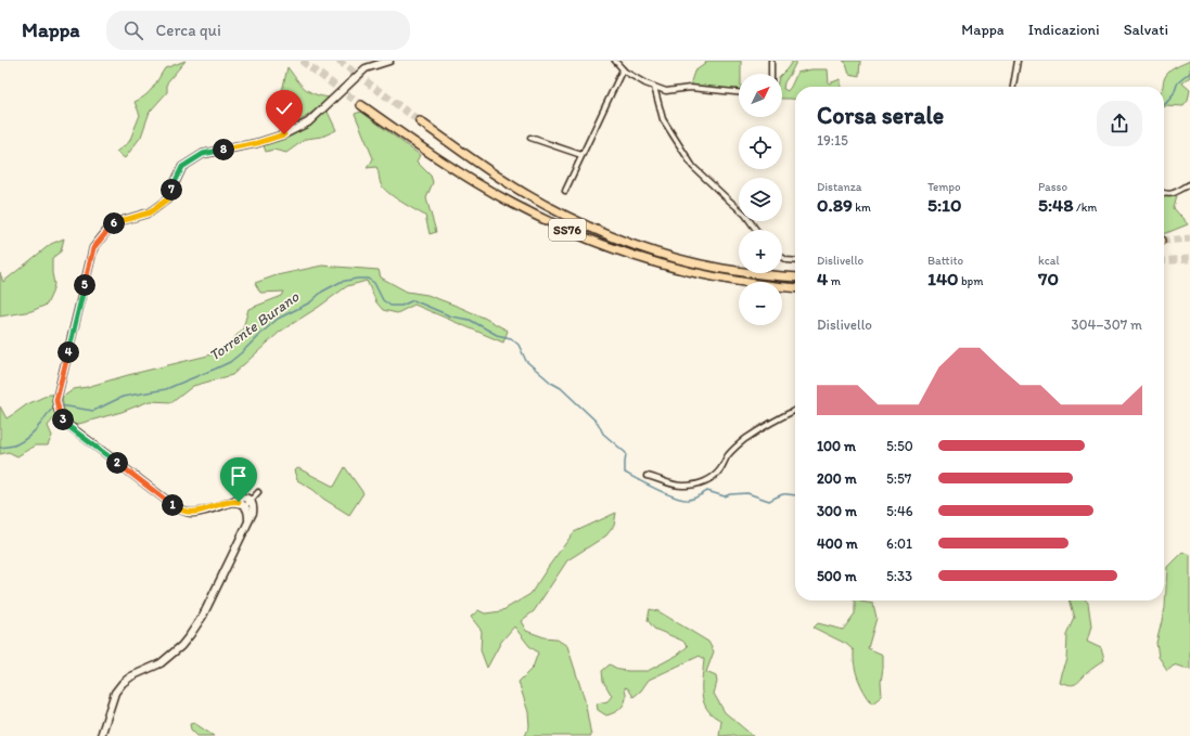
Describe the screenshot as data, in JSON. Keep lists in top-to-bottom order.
{
  "streets": {
    "highway": ["SS76"]
  },
  "water": ["Torrente Burano"],
  "north": "top right",
  "page": {
    "header": "Mappa",
    "search": "Cerca qui",
    "nav": ["Mappa", "Indicazioni", "Salvati"],
    "map_buttons": ["+", "−"],
    "heading": ["Corsa serale", "19:15"],
    "pins": [
      "8",
      "7",
      "6",
      "5",
      "4",
      "3",
      "2",
      "1"
    ],
    "stats": [
      ["Distanza", "0.89 km"],
      ["Tempo", "5:10"],
      ["Passo", "5:48 /km"],
      ["Dislivello", "4 m"],
      ["Battito", "140 bpm"],
      ["kcal", "70"]
    ],
    "chart": ["Dislivello", "304–307 m"],
    "list": [
      {
        "name": "100 m",
        "note": "5:50"
      },
      {
        "name": "200 m",
        "note": "5:57"
      },
      {
        "name": "300 m",
        "note": "5:46"
      },
      {
        "name": "400 m",
        "note": "6:01"
      },
      {
        "name": "500 m",
        "note": "5:33"
      }
    ]
  }
}
